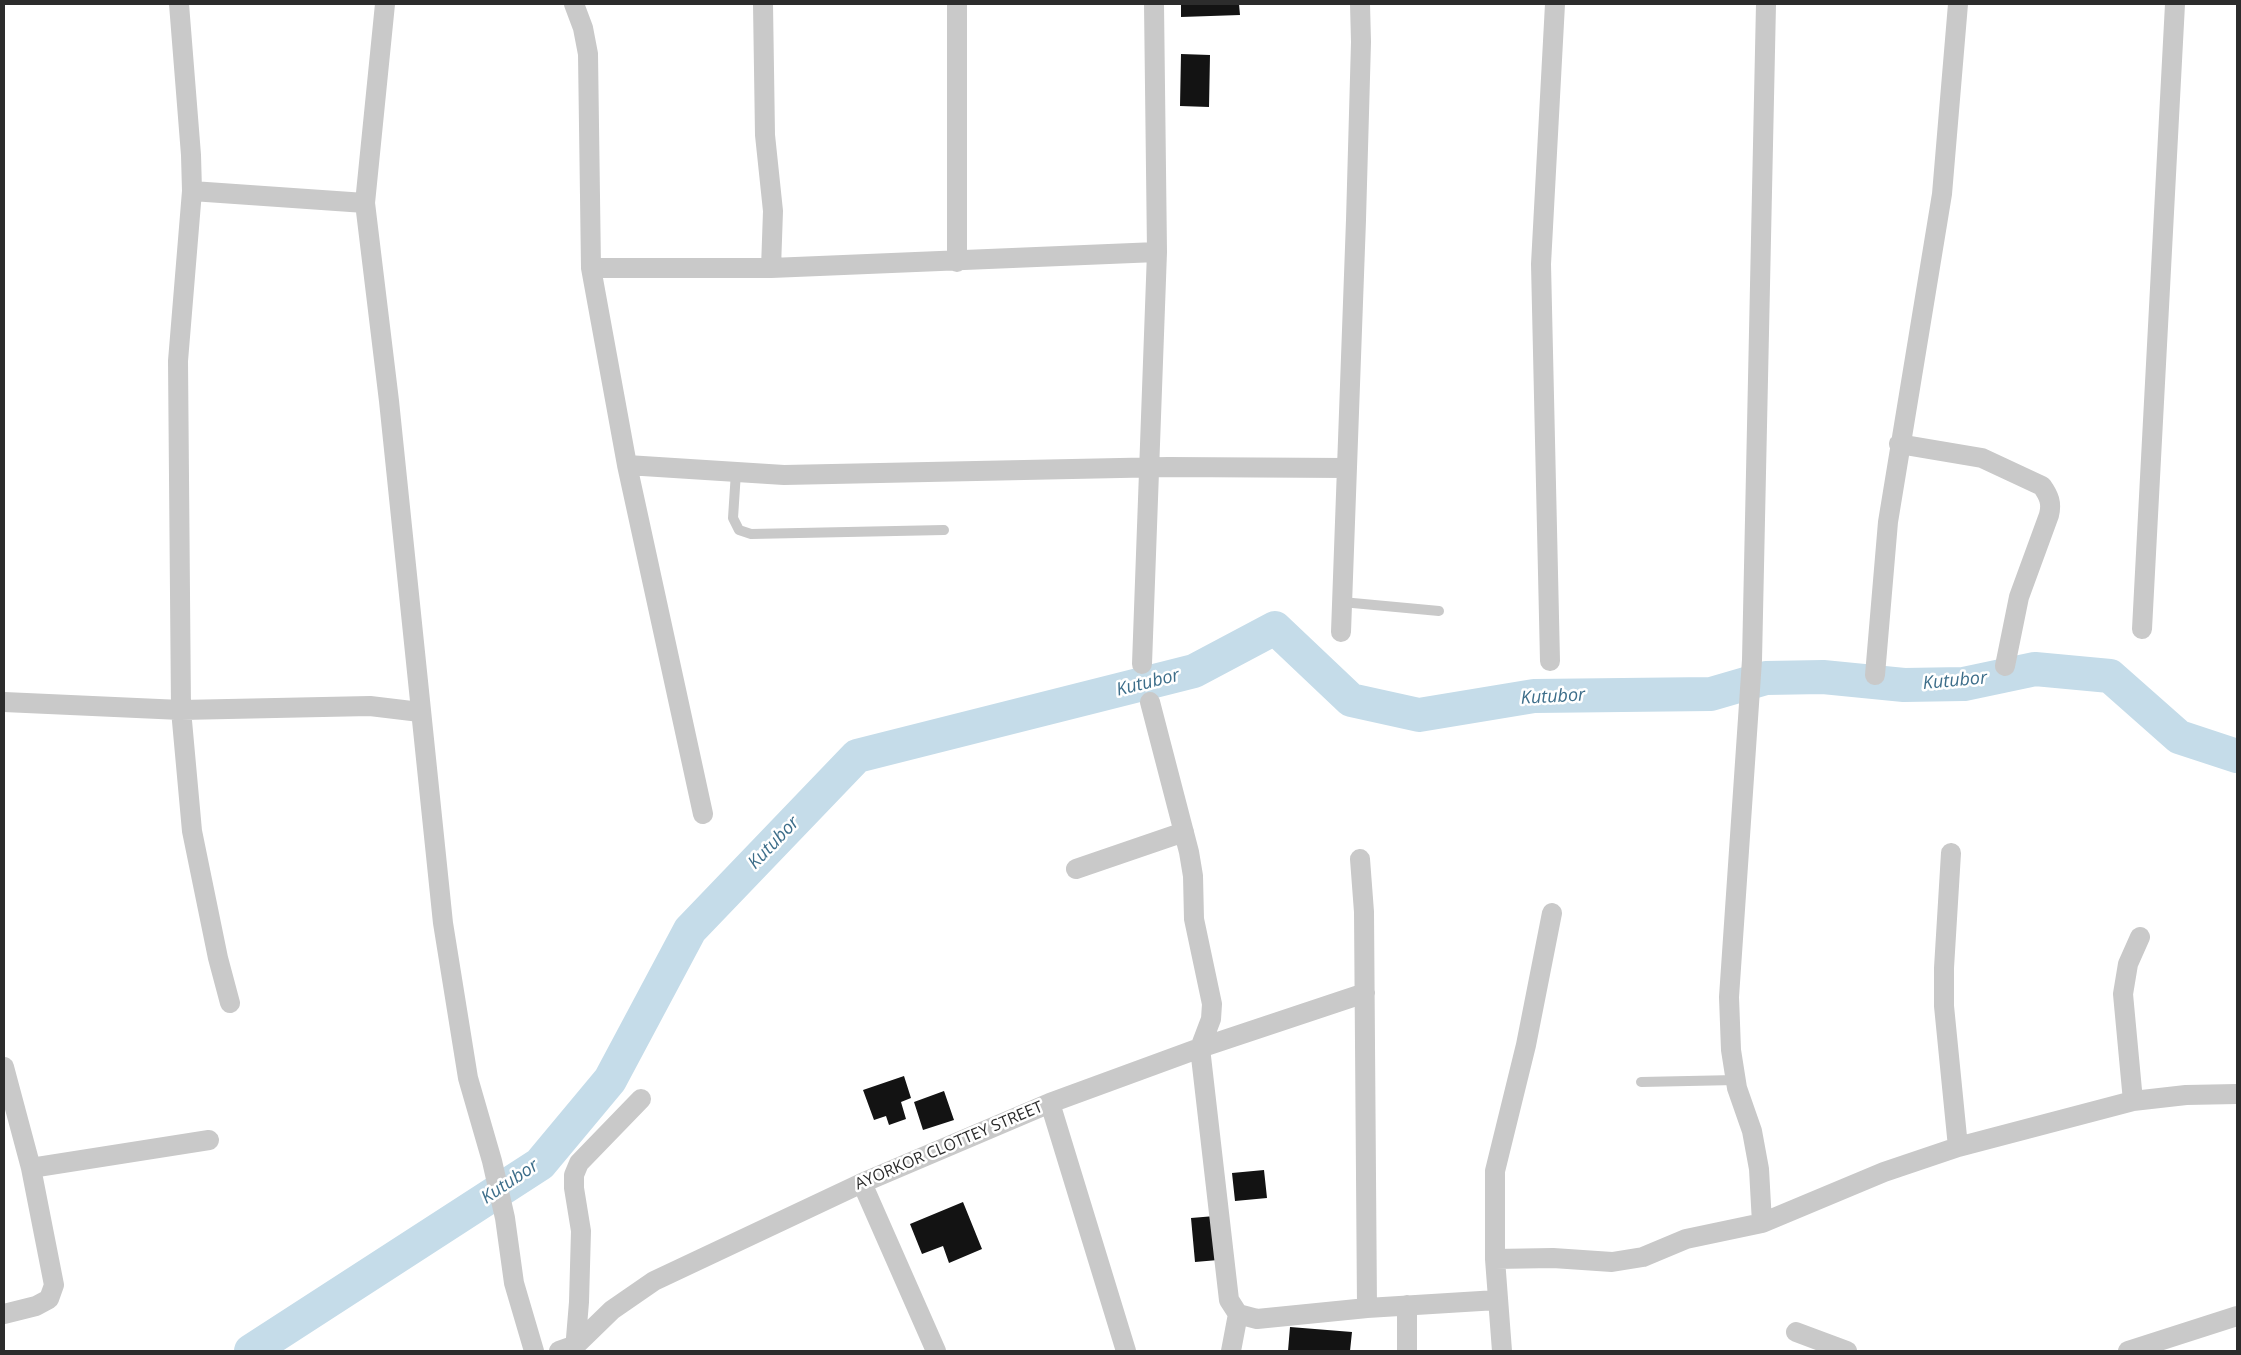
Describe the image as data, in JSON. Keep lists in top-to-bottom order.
{
  "streets": {
    "street": ["AYORKOR CLOTTEY STREET"]
  },
  "water": ["Kutubor"]
}
